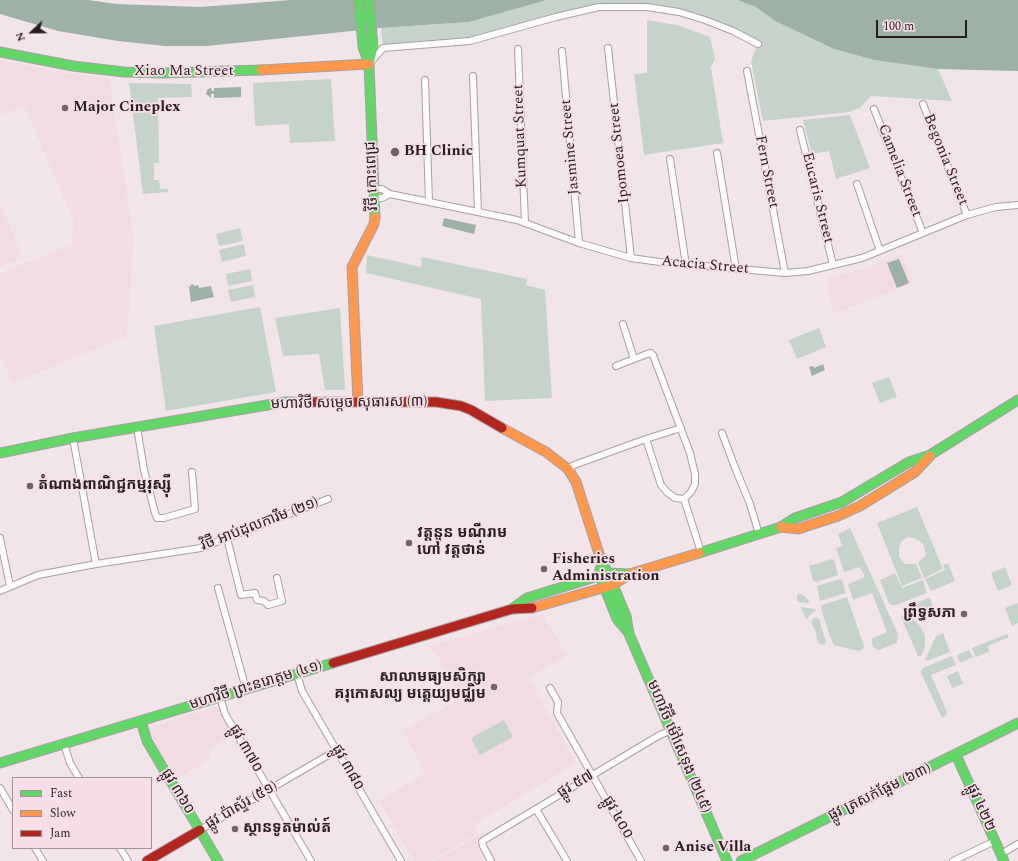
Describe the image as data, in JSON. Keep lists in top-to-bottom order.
{
  "streets": {
    "main road": [
      "Xiao Ma Street",
      "វិថី កោះពេជ្រ",
      "មហាវិថី សម្តេច សុធារស (៣)",
      "មហាវិថី ព្រះនរោត្តម (៤១)",
      "មហាវិថី ម៉ៅសេទុង (២៤៥)",
      "ផ្លូវ ៣៦០",
      "ផ្លូវ ត្រសក់ផ្អែម (៦៣)",
      "ផ្លូវ ប៉ាស្ទ័រ (៥១)",
      "ផ្លូវ ៤២២"
    ],
    "street": [
      "Kumquat Street",
      "Jasmine Street",
      "Ipomoea Street",
      "Begonia Street",
      "Camelia Street",
      "Fern Street",
      "Eucaris Street",
      "Acacia Street",
      "វិថី អាប់ដុលការីម (២១)",
      "ផ្លូវ ៣៧០",
      "ផ្លូវ ៣៨០",
      "ផ្លូវ ៥៧",
      "ផ្លូវ ៤០០"
    ]
  },
  "crossings": [
    ["Xiao Ma Street", "វិថី កោះពេជ្រ"],
    ["Kumquat Street", "Acacia Street"],
    ["Jasmine Street", "Acacia Street"],
    ["Ipomoea Street", "Acacia Street"],
    ["Begonia Street", "Acacia Street"],
    ["Camelia Street", "Acacia Street"],
    ["Fern Street", "Acacia Street"],
    ["វិថី កោះពេជ្រ", "Acacia Street"],
    ["វិថី កោះពេជ្រ", "មហាវិថី សម្តេច សុធារស (៣)"],
    ["Eucaris Street", "Acacia Street"],
    ["មហាវិថី សម្តេច សុធារស (៣)", "មហាវិថី ព្រះនរោត្តម (៤១)"],
    ["មហាវិថី សម្តេច សុធារស (៣)", "មហាវិថី ម៉ៅសេទុង (២៤៥)"],
    ["មហាវិថី ព្រះនរោត្តម (៤១)", "មហាវិថី ម៉ៅសេទុង (២៤៥)"],
    ["មហាវិថី ព្រះនរោត្តម (៤១)", "ផ្លូវ ៣៧០"],
    ["មហាវិថី ព្រះនរោត្តម (៤១)", "ផ្លូវ ៣៨០"],
    ["មហាវិថី ព្រះនរោត្តម (៤១)", "ផ្លូវ ៣៦០"],
    ["មហាវិថី ម៉ៅសេទុង (២៤៥)", "ផ្លូវ ៥៧"],
    ["ផ្លូវ ៣៧០", "ផ្លូវ ប៉ាស្ទ័រ (៥១)"],
    ["ផ្លូវ ៣៨០", "ផ្លូវ ប៉ាស្ទ័រ (៥១)"],
    ["ផ្លូវ ៥៧", "ផ្លូវ ៤០០"],
    ["ផ្លូវ ៣៦០", "ផ្លូវ ប៉ាស្ទ័រ (៥១)"],
    ["ផ្លូវ ត្រសក់ផ្អែម (៦៣)", "ផ្លូវ ៤២២"]
  ],
  "places": [
    "Major Cineplex",
    "BH Clinic",
    "តំណាងពាណិជ្ជកម្មរុស្ស៊ី",
    "វត្តនួន មណីរាម ហៅ វត្តថាន់",
    "Fisheries Administration",
    "ព្រឹទ្ធសភា",
    "សាលាមធ្យមសិក្សា គរុកោសល្យ មត្តេយ្យមជ្ឈិម",
    "ស្ថានទូតម៉ាល់ត៍",
    "Anise Villa"
  ],
  "legend": ["Fast", "Slow", "Jam"],
  "scale_bar": "100 m",
  "north": "left"
}
